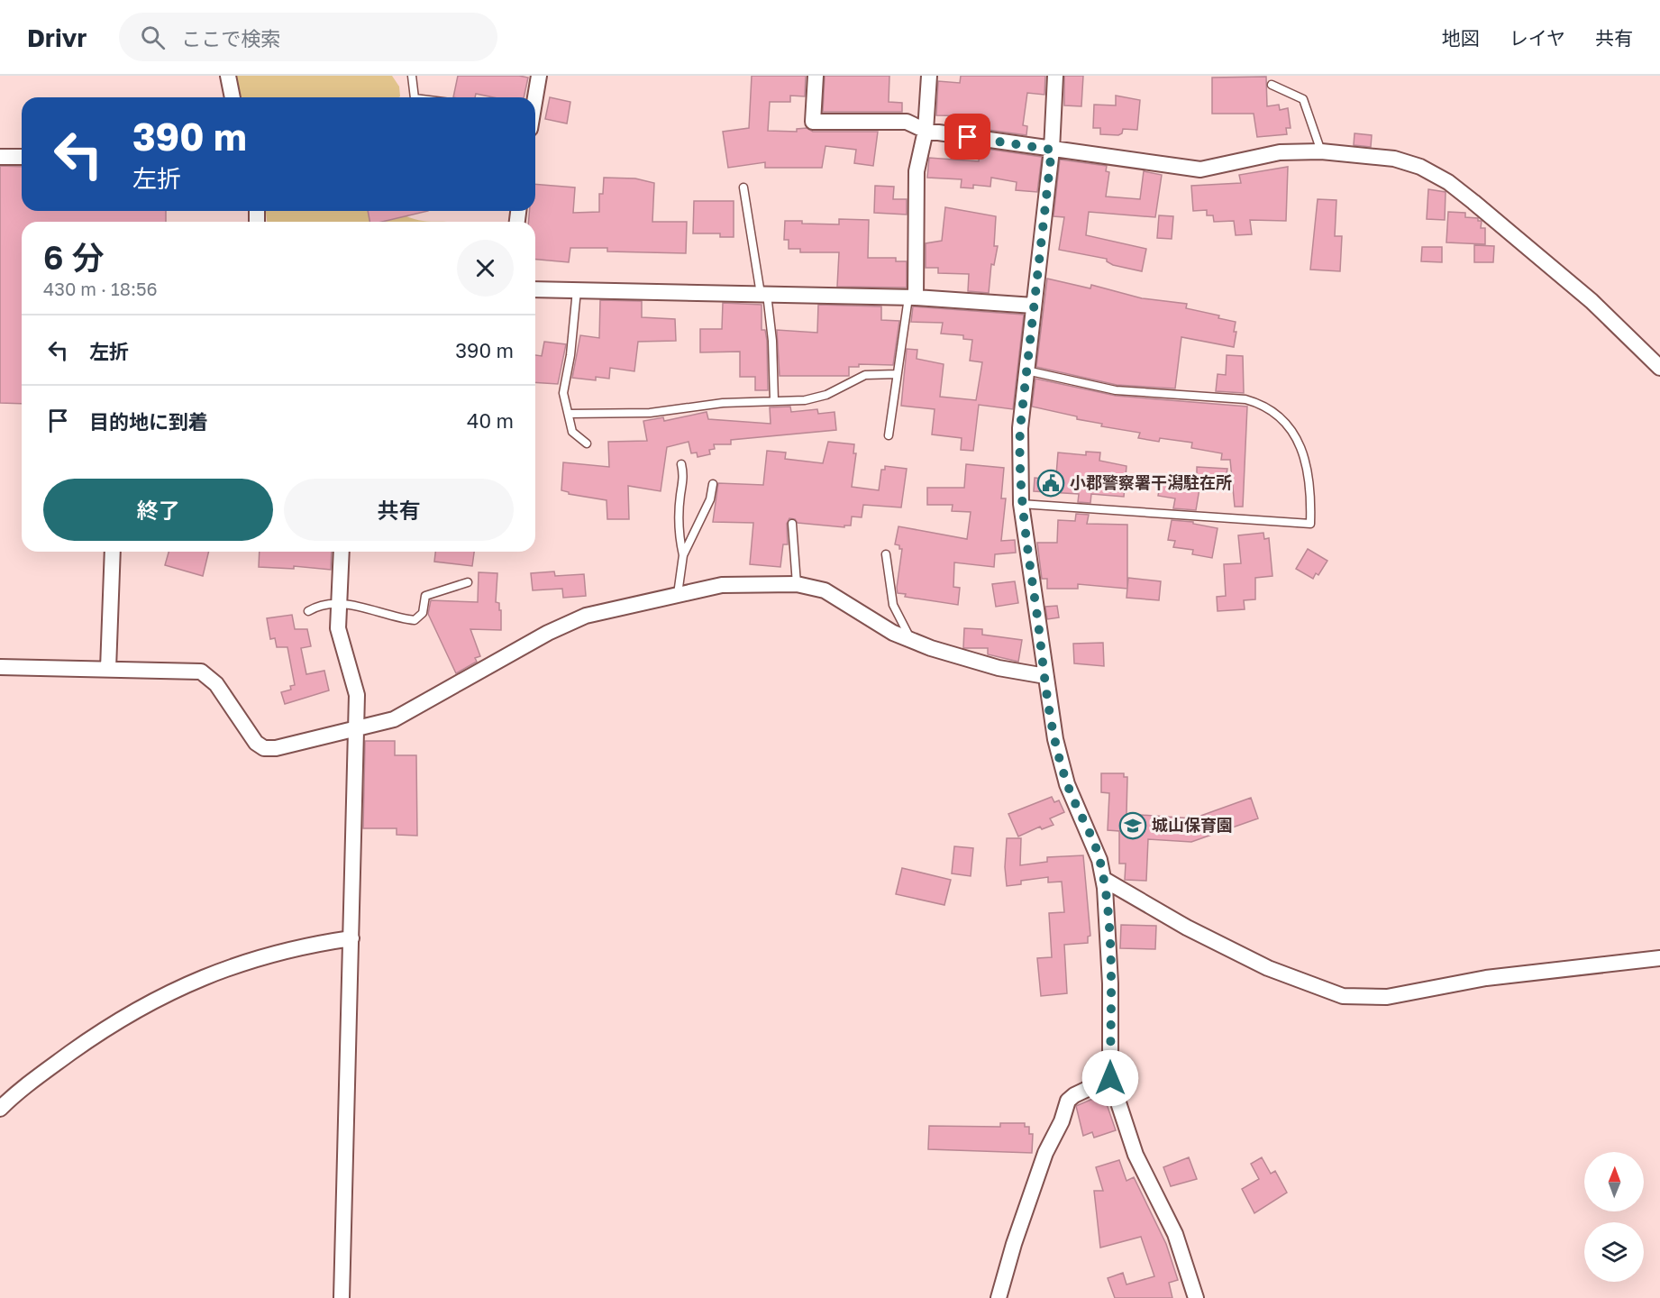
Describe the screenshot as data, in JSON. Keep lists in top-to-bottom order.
{
  "places": {
    "public building": ["小郡警察署干潟駐在所"],
    "school or university": ["城山保育園"]
  },
  "north": "top",
  "page": {
    "header": "Drivr",
    "search": "ここで検索",
    "nav": ["地図", "レイヤ", "共有"],
    "turn": ["390 m", "左折"],
    "heading": ["6 分", "430 m · 18:56"],
    "list": [
      {
        "name": "左折",
        "value": "390 m"
      },
      {
        "name": "目的地に到着",
        "value": "40 m"
      }
    ],
    "buttons": ["終了", "共有"]
  }
}
